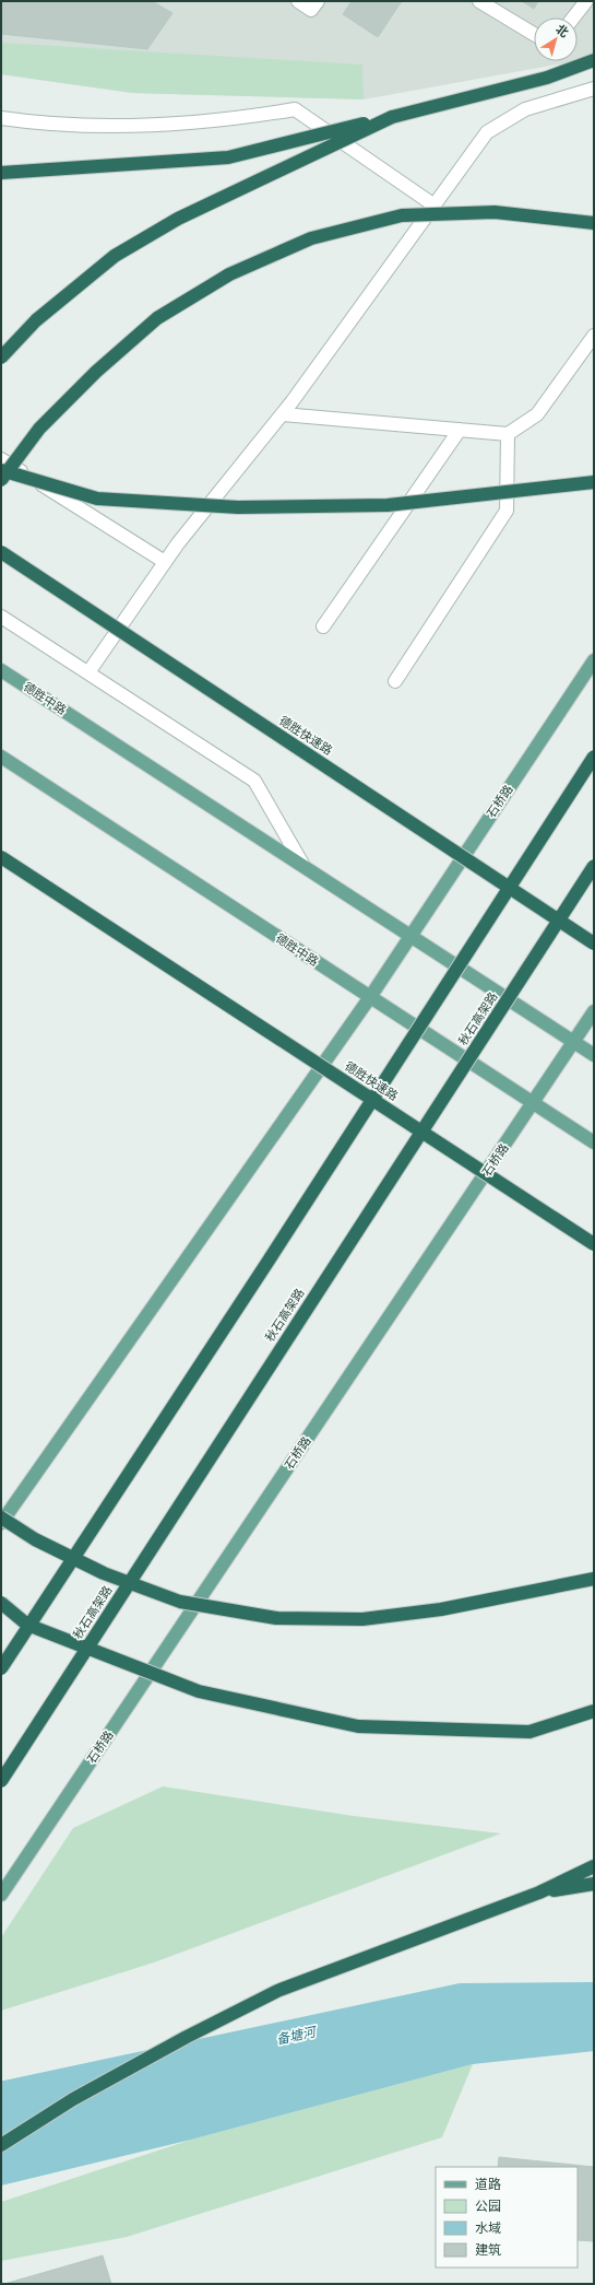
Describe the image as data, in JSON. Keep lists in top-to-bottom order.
{
  "streets": {
    "highway": ["德胜快速路", "秋石高架路"],
    "main road": ["德胜中路", "石桥路"]
  },
  "crossings": [
    ["德胜中路", "石桥路"]
  ],
  "water": ["备塘河"],
  "legend": [
    "道路",
    "公园",
    "水域",
    "建筑"
  ],
  "north": "top right"
}
